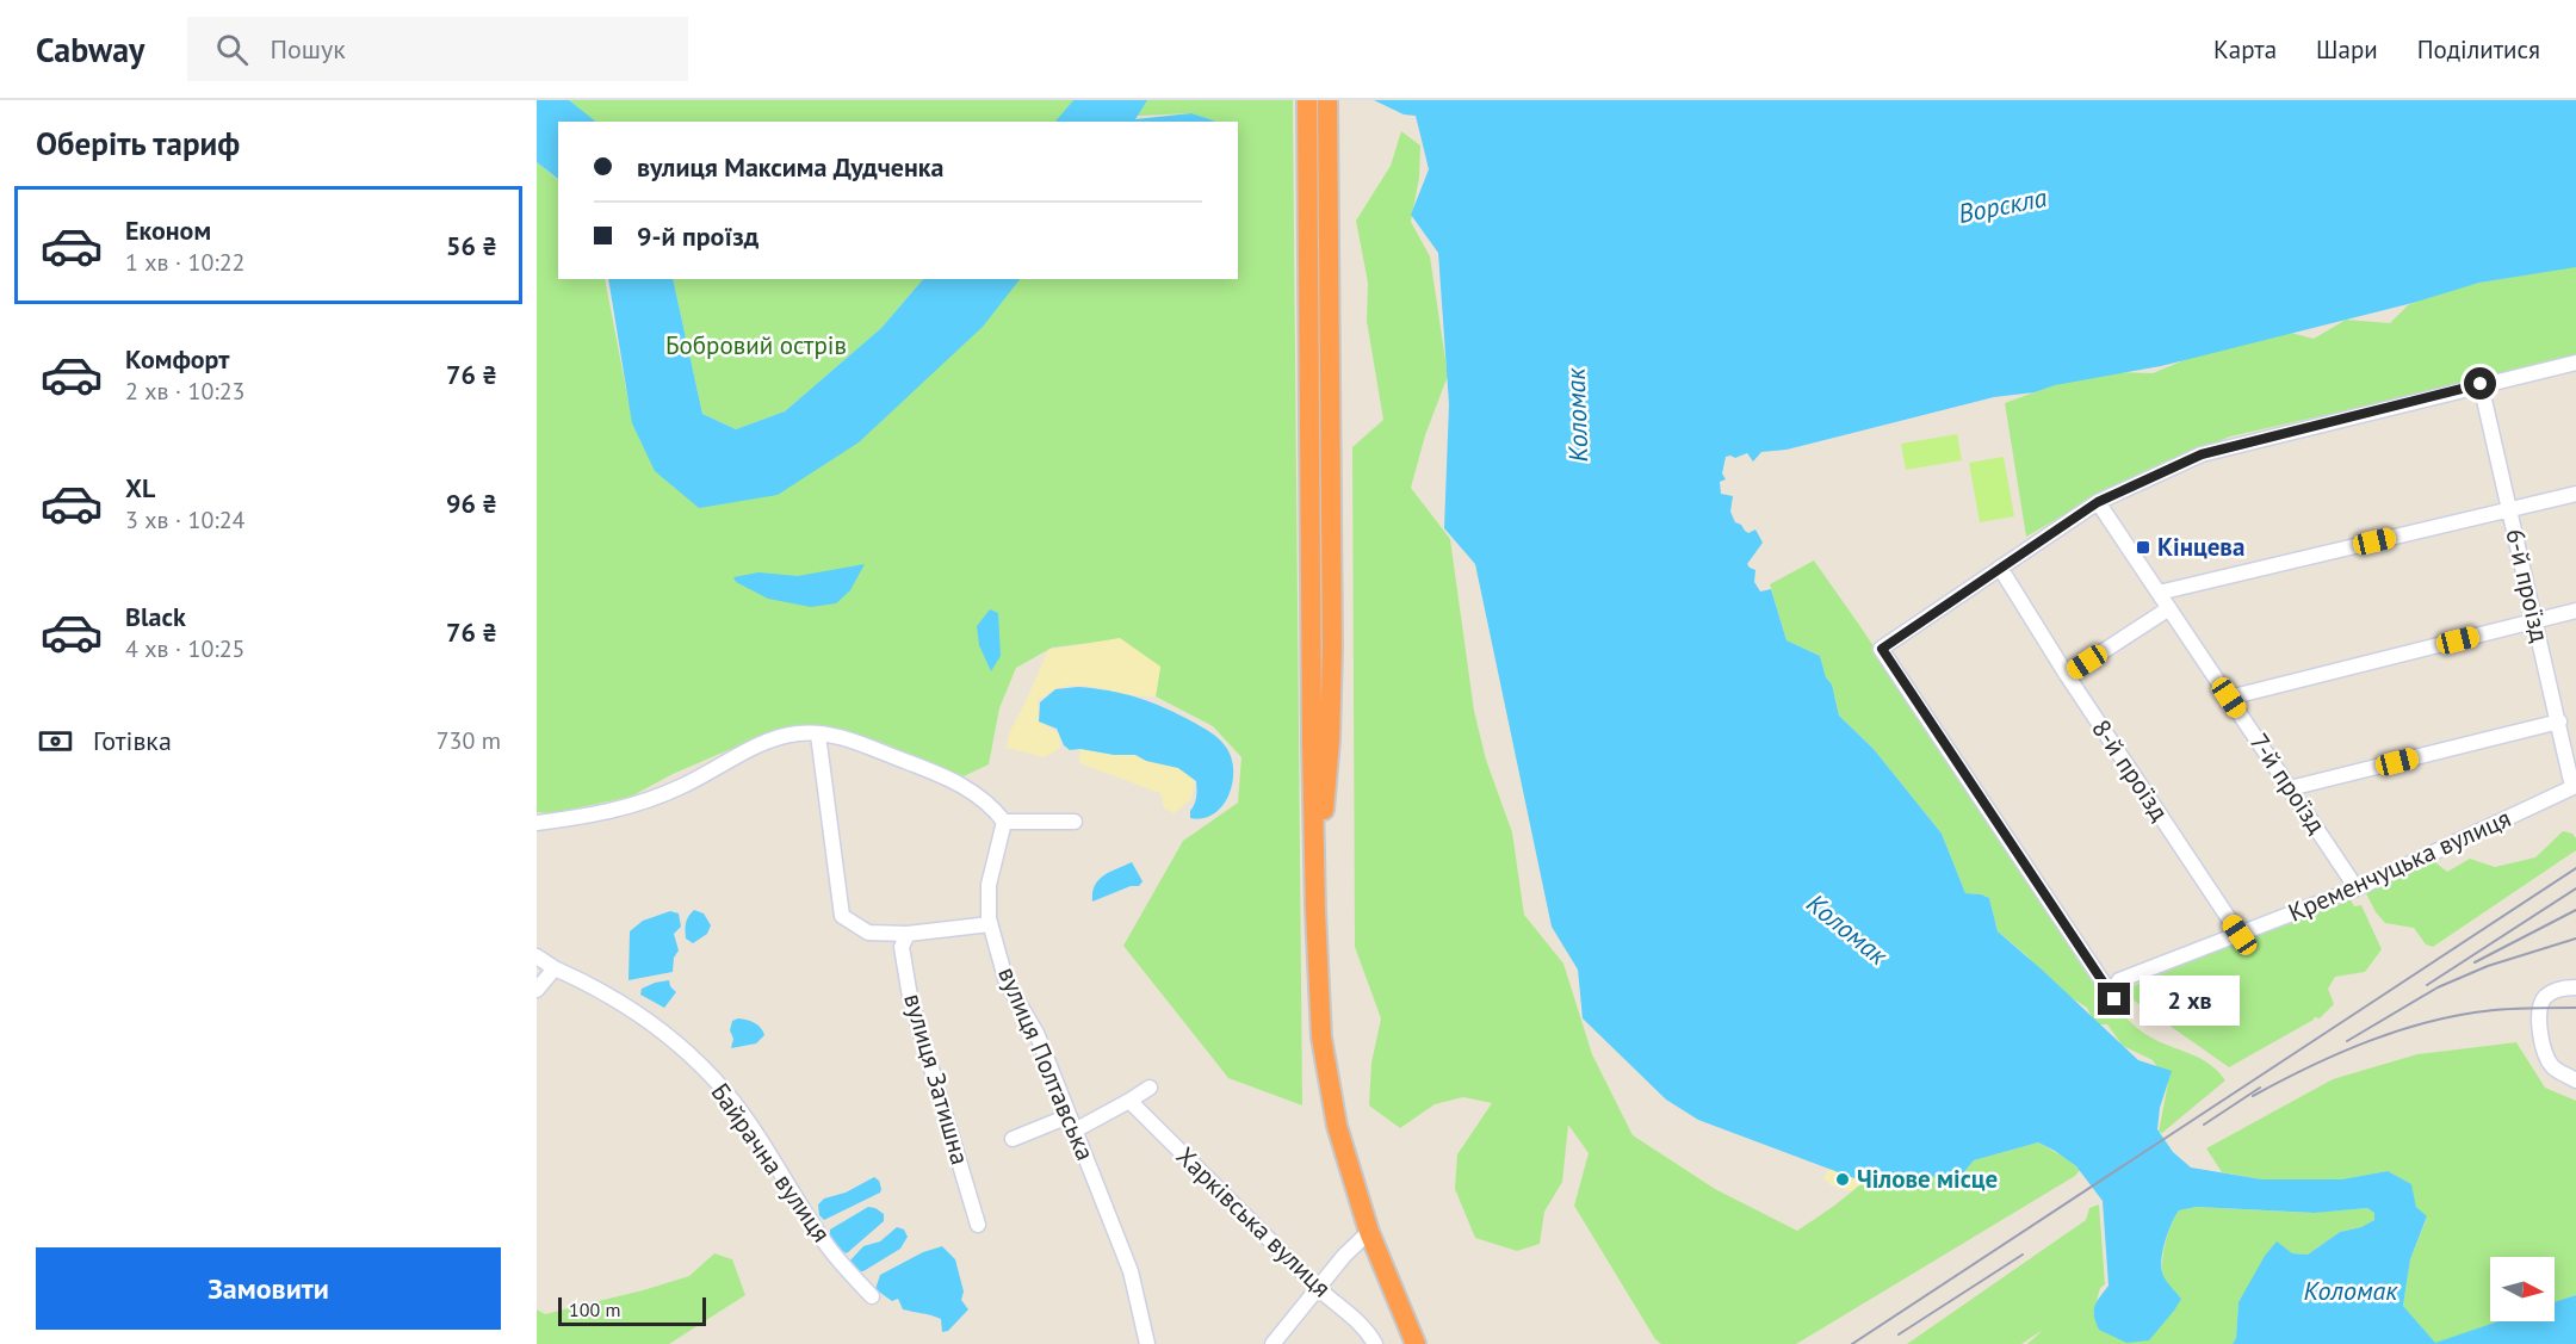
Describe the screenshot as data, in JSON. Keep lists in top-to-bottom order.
{
  "streets": {
    "street": [
      "6-й проїзд",
      "8-й проїзд",
      "7-й проїзд",
      "Кременчуцька вулиця",
      "вулиця Полтавська",
      "вулиця Затишна",
      "Байрачна вулиця",
      "Харківська вулиця"
    ]
  },
  "crossings": [
    ["6-й проїзд", "Кременчуцька вулиця"],
    ["8-й проїзд", "Кременчуцька вулиця"],
    ["7-й проїзд", "Кременчуцька вулиця"]
  ],
  "water": ["Ворскла", "Коломак"],
  "parks": ["Бобровий острів"],
  "places": {
    "transit": ["Кінцева"],
    "other": ["Чілове місце"]
  },
  "scale_bar": "100 m",
  "north": "right",
  "page": {
    "header": "Cabway",
    "search": "Пошук",
    "nav": ["Карта", "Шари", "Поділитися"],
    "heading": "Оберіть тариф",
    "banner": ["вулиця Максима Дудченка", "9-й проїзд"],
    "list": [
      {
        "name": "Економ",
        "note": "1 хв · 10:22",
        "value": "56 ₴"
      },
      {
        "name": "Комфорт",
        "note": "2 хв · 10:23",
        "value": "76 ₴"
      },
      {
        "name": "XL",
        "note": "3 хв · 10:24",
        "value": "96 ₴"
      },
      {
        "name": "Black",
        "note": "4 хв · 10:25",
        "value": "76 ₴"
      }
    ],
    "pay": ["Готівка", "730 m"],
    "bubble": "2 хв",
    "buttons": "Замовити",
    "scale": "100 m"
  }
}
